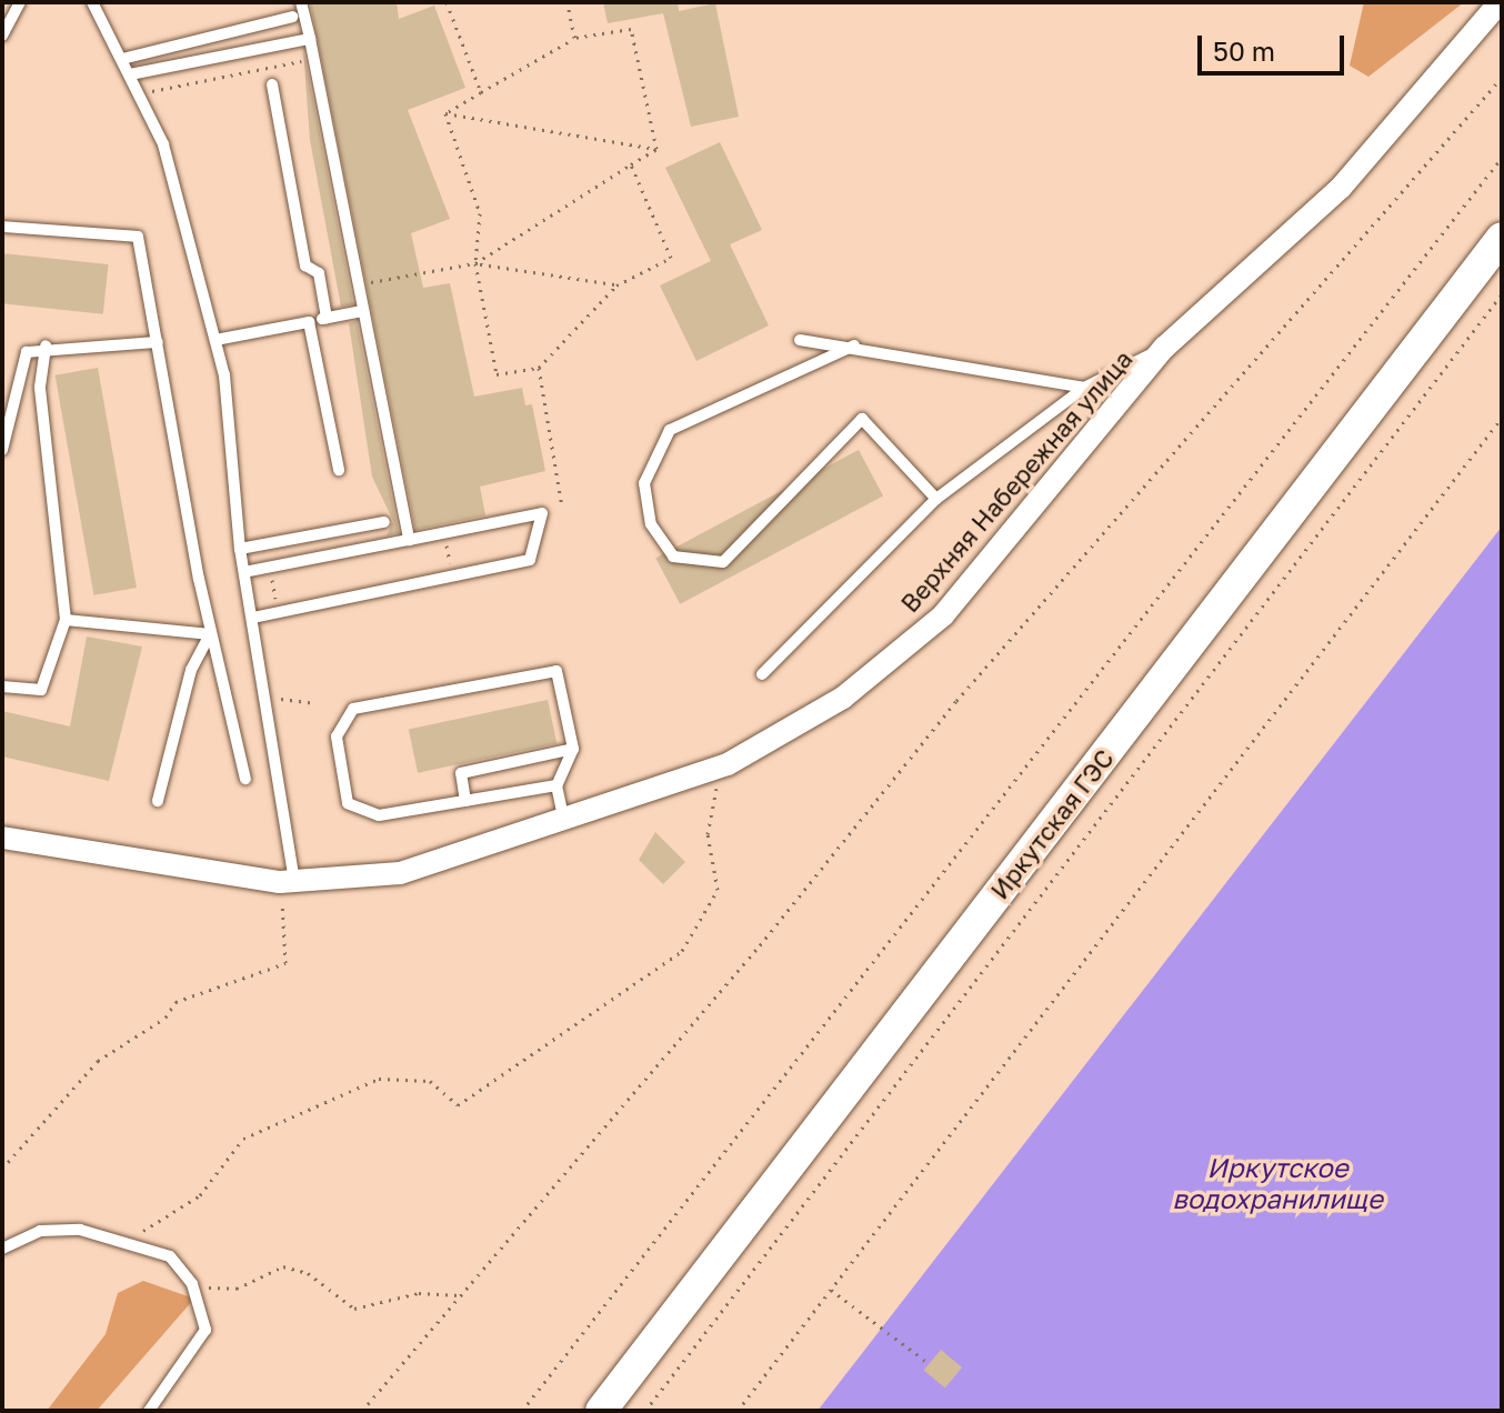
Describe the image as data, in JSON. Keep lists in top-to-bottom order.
{
  "streets": {
    "main road": ["Иркутская ГЭС"],
    "street": ["Верхняя Набережная улица"]
  },
  "water": ["Иркутское водохранилище"],
  "scale_bar": "50 m"
}
